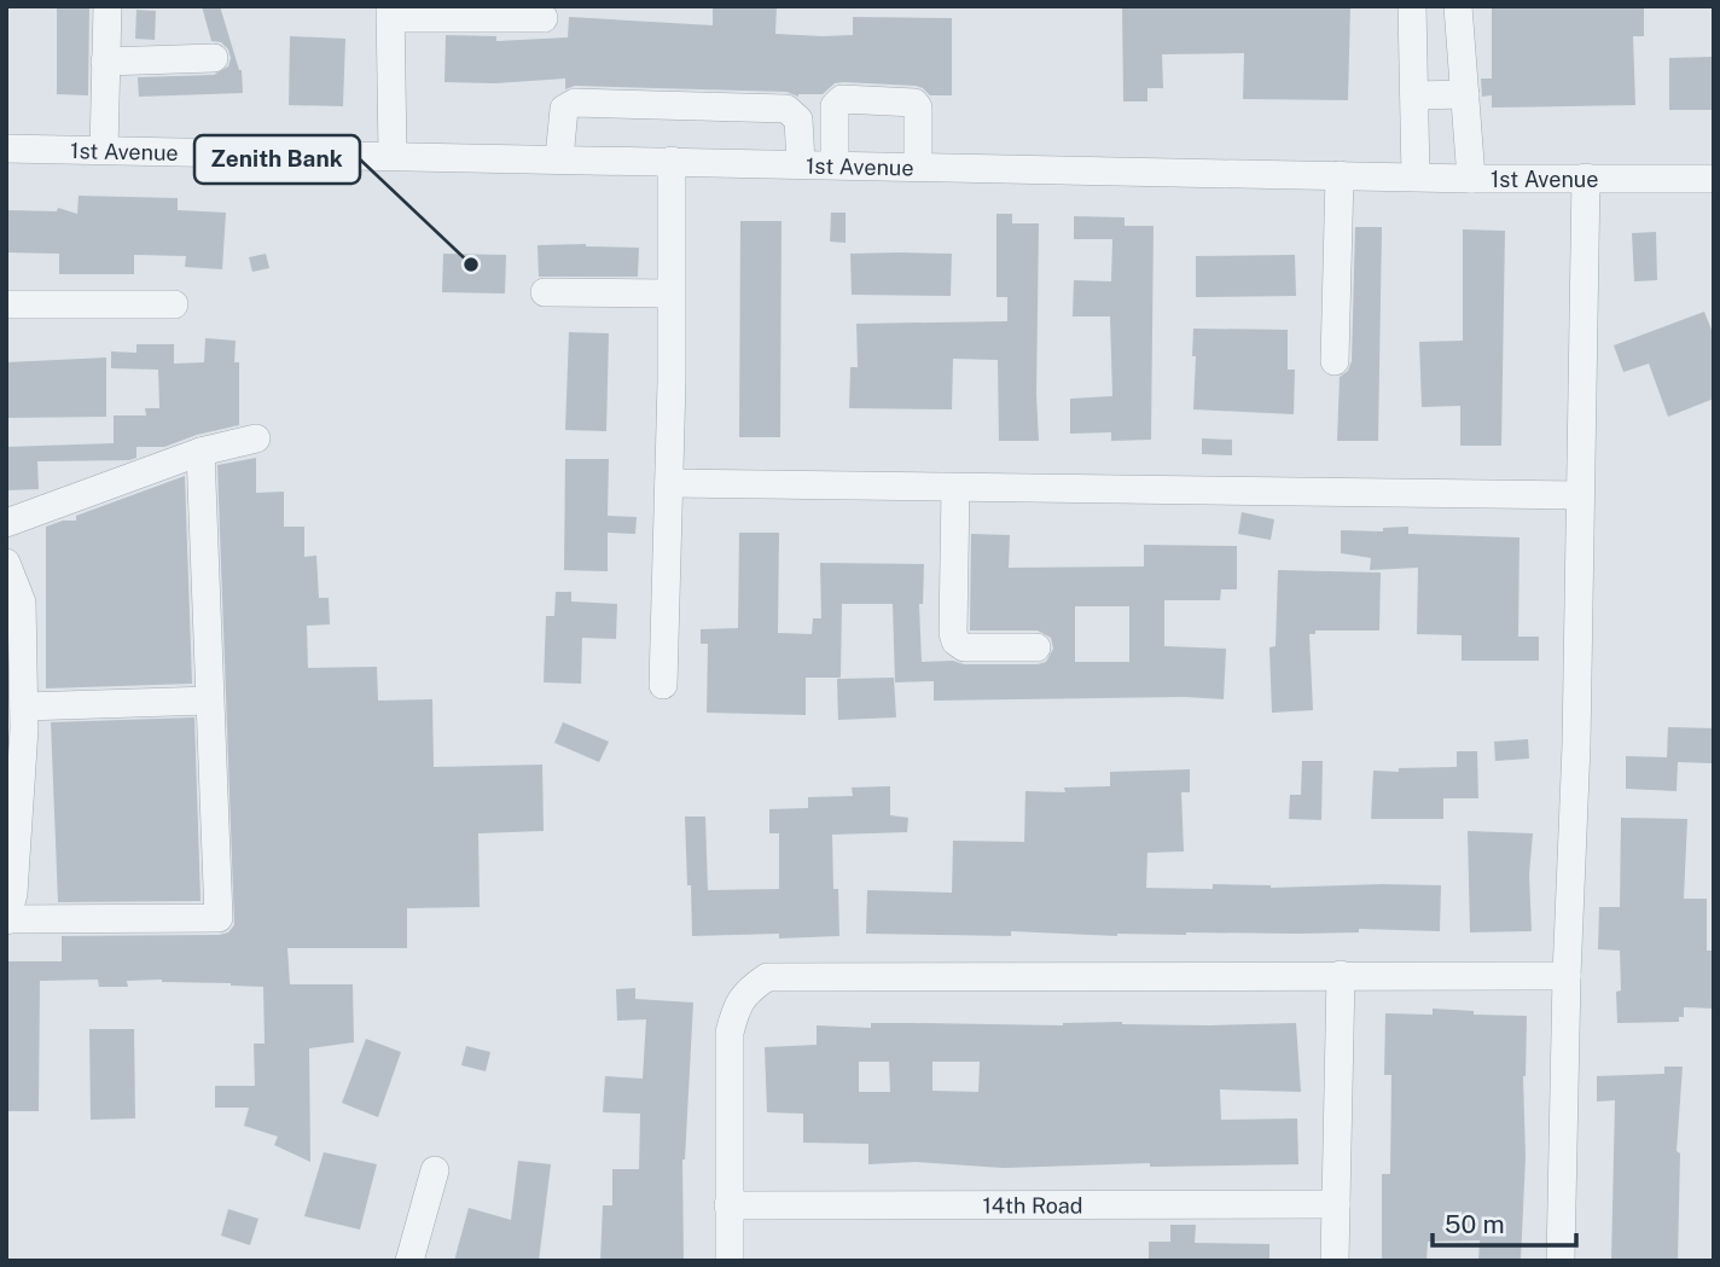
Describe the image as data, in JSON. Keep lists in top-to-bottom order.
{
  "streets": {
    "street": ["1st Avenue", "14th Road"]
  },
  "places": ["Zenith Bank"],
  "scale_bar": "50 m"
}
